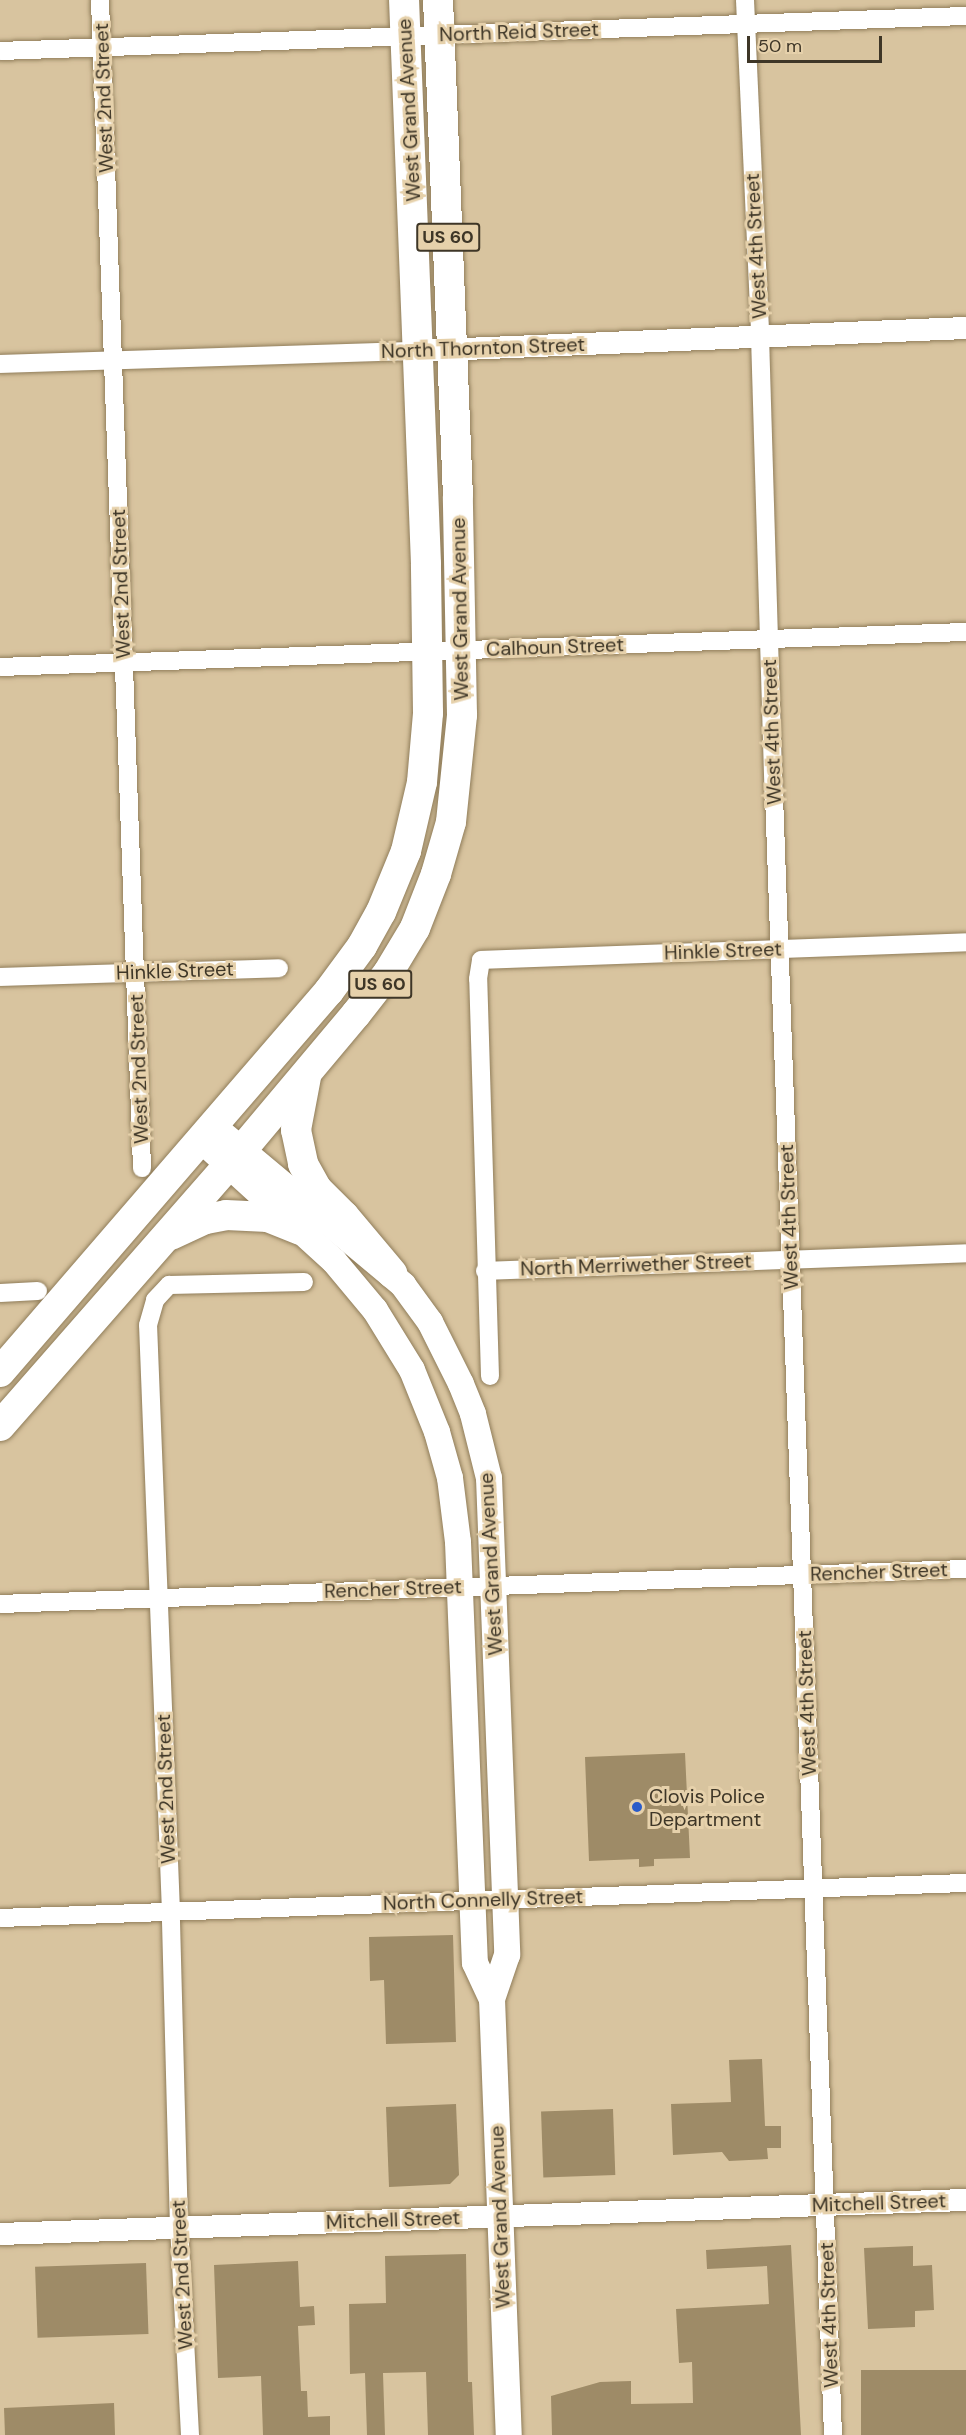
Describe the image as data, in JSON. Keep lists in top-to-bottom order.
{
  "streets": {
    "highway": ["West Grand Avenue", "US 60"],
    "street": [
      "North Reid Street",
      "West 2nd Street",
      "West 4th Street",
      "North Thornton Street",
      "Calhoun Street",
      "Hinkle Street",
      "North Merriwether Street",
      "Rencher Street",
      "North Connelly Street",
      "Mitchell Street"
    ]
  },
  "crossings": [
    ["North Reid Street", "West 2nd Street"],
    ["North Reid Street", "West Grand Avenue"],
    ["North Reid Street", "West 4th Street"],
    ["West 2nd Street", "North Thornton Street"],
    ["West 2nd Street", "Calhoun Street"],
    ["West 2nd Street", "Hinkle Street"],
    ["West 2nd Street", "Rencher Street"],
    ["West 2nd Street", "North Connelly Street"],
    ["West 2nd Street", "Mitchell Street"],
    ["West Grand Avenue", "US 60"],
    ["West Grand Avenue", "North Thornton Street"],
    ["West Grand Avenue", "Calhoun Street"],
    ["West Grand Avenue", "Rencher Street"],
    ["West Grand Avenue", "North Connelly Street"],
    ["West Grand Avenue", "Mitchell Street"],
    ["West 4th Street", "North Thornton Street"],
    ["West 4th Street", "Calhoun Street"],
    ["West 4th Street", "Hinkle Street"],
    ["West 4th Street", "North Merriwether Street"],
    ["West 4th Street", "Rencher Street"],
    ["West 4th Street", "North Connelly Street"],
    ["West 4th Street", "Mitchell Street"],
    ["Hinkle Street", "North Merriwether Street"]
  ],
  "places": ["Clovis Police Department"],
  "scale_bar": "50 m"
}
